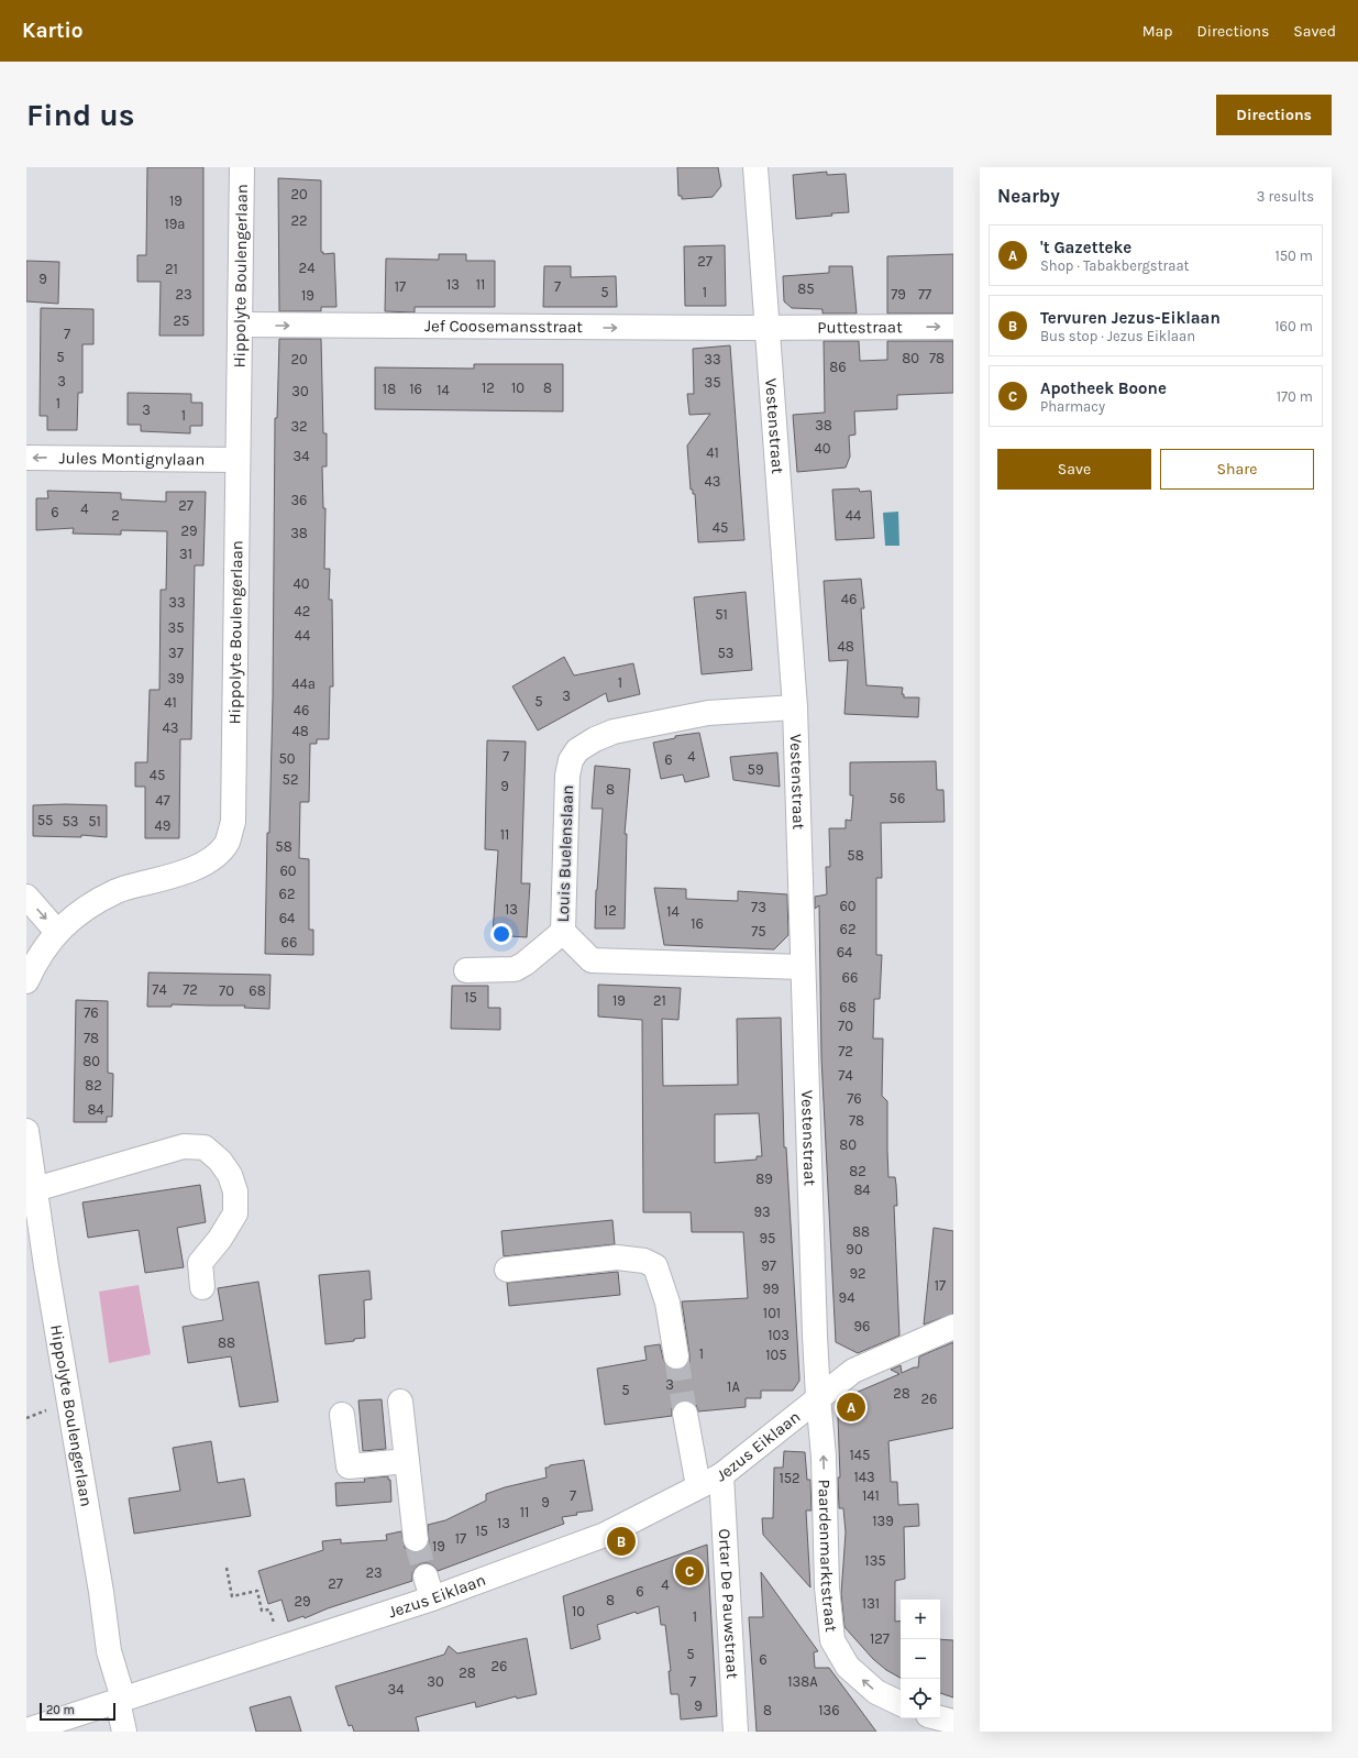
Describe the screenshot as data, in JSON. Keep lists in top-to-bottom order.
{
  "streets": {
    "street": [
      "Hippolyte Boulengerlaan",
      "Jef Coosemansstraat",
      "Puttestraat",
      "Vestenstraat",
      "Jules Montignylaan",
      "Louis Buelenslaan",
      "Jezus Eiklaan",
      "Paardenmarktstraat",
      "Ortar De Pauwstraat"
    ]
  },
  "crossings": [
    ["Hippolyte Boulengerlaan", "Jef Coosemansstraat"],
    ["Hippolyte Boulengerlaan", "Jules Montignylaan"],
    ["Hippolyte Boulengerlaan", "Jezus Eiklaan"],
    ["Jef Coosemansstraat", "Puttestraat"],
    ["Jef Coosemansstraat", "Vestenstraat"],
    ["Puttestraat", "Vestenstraat"],
    ["Vestenstraat", "Louis Buelenslaan"],
    ["Vestenstraat", "Jezus Eiklaan"],
    ["Vestenstraat", "Paardenmarktstraat"],
    ["Jezus Eiklaan", "Paardenmarktstraat"],
    ["Jezus Eiklaan", "Ortar De Pauwstraat"]
  ],
  "one_way": [
    "Jef Coosemansstraat",
    "Puttestraat",
    "Jules Montignylaan",
    "Paardenmarktstraat"
  ],
  "house_numbers": [
    "20",
    "19",
    "22",
    "19a",
    "27",
    "24",
    "21",
    "9",
    "13",
    "11",
    "17",
    "7",
    "85",
    "5",
    "1",
    "23",
    "79",
    "77",
    "19",
    "25",
    "7",
    "5",
    "80",
    "78",
    "20",
    "33",
    "86",
    "3",
    "35",
    "12",
    "10",
    "8",
    "18",
    "16",
    "14",
    "30",
    "1",
    "3",
    "1",
    "38",
    "32",
    "40",
    "41",
    "34",
    "43",
    "36",
    "27",
    "4",
    "6",
    "2",
    "44",
    "45",
    "29",
    "38",
    "31",
    "40",
    "46",
    "33",
    "42",
    "51",
    "35",
    "44",
    "48",
    "37",
    "53",
    "39",
    "1",
    "44a",
    "3",
    "5",
    "41",
    "46",
    "43",
    "48",
    "7",
    "4",
    "50",
    "6",
    "59",
    "45",
    "52",
    "9",
    "8",
    "56",
    "47",
    "55",
    "53",
    "51",
    "49",
    "11",
    "58",
    "58",
    "60",
    "62",
    "60",
    "73",
    "13",
    "12",
    "14",
    "64",
    "16",
    "62",
    "75",
    "66",
    "64",
    "66",
    "74",
    "72",
    "70",
    "68",
    "15",
    "19",
    "21",
    "68",
    "76",
    "70",
    "78",
    "72",
    "80",
    "74",
    "82",
    "76",
    "84",
    "78",
    "80",
    "82",
    "89",
    "84",
    "93",
    "88",
    "95",
    "90",
    "97",
    "92",
    "17",
    "99",
    "94",
    "101",
    "96",
    "103",
    "88",
    "1",
    "105",
    "3",
    "1A",
    "5",
    "28",
    "26",
    "145",
    "143",
    "152",
    "7",
    "141",
    "9",
    "11",
    "139",
    "13",
    "15",
    "17",
    "19",
    "135",
    "23",
    "27",
    "4",
    "6",
    "8",
    "29",
    "131",
    "10",
    "1",
    "127",
    "5",
    "6",
    "26",
    "28",
    "30",
    "7",
    "138A",
    "34",
    "9",
    "8",
    "136"
  ],
  "scale_bar": "20 m",
  "page": {
    "header": "Kartio",
    "nav": ["Map", "Directions", "Saved"],
    "buttons": [
      "Directions",
      ["Save", "Share"]
    ],
    "title": "Find us",
    "heading": ["Nearby", "3 results"],
    "list": [
      {
        "mark": "A",
        "name": "'t Gazetteke",
        "note": "Shop · Tabakbergstraat",
        "value": "150 m"
      },
      {
        "mark": "B",
        "name": "Tervuren Jezus-Eiklaan",
        "note": "Bus stop · Jezus Eiklaan",
        "value": "160 m"
      },
      {
        "mark": "C",
        "name": "Apotheek Boone",
        "note": "Pharmacy",
        "value": "170 m"
      }
    ],
    "pins": ["A", "B", "C"],
    "map_buttons": ["+", "−"],
    "scale": "20 m"
  }
}
